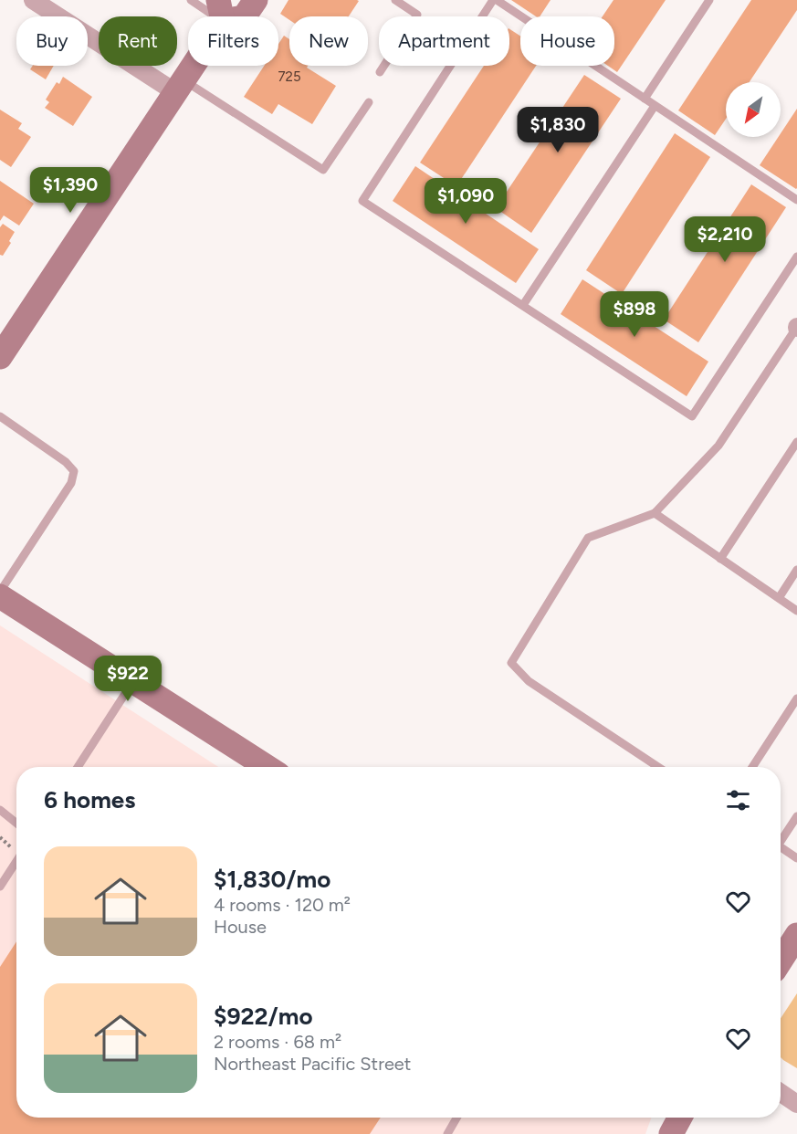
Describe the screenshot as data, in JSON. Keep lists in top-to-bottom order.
{
  "house_numbers": ["725"],
  "north": "bottom left",
  "page": {
    "chip": [
      "Buy",
      "Rent",
      "Filters",
      "New",
      "Apartment",
      "House"
    ],
    "price": [
      "$1,830",
      "$1,390",
      "$1,090",
      "$2,210",
      "$898",
      "$922"
    ],
    "heading": "6 homes",
    "list": [
      {
        "name": "$1,830/mo",
        "note": "4 rooms · 120 m² · House"
      },
      {
        "name": "$922/mo",
        "note": "2 rooms · 68 m² · Northeast Pacific Street"
      }
    ]
  }
}
